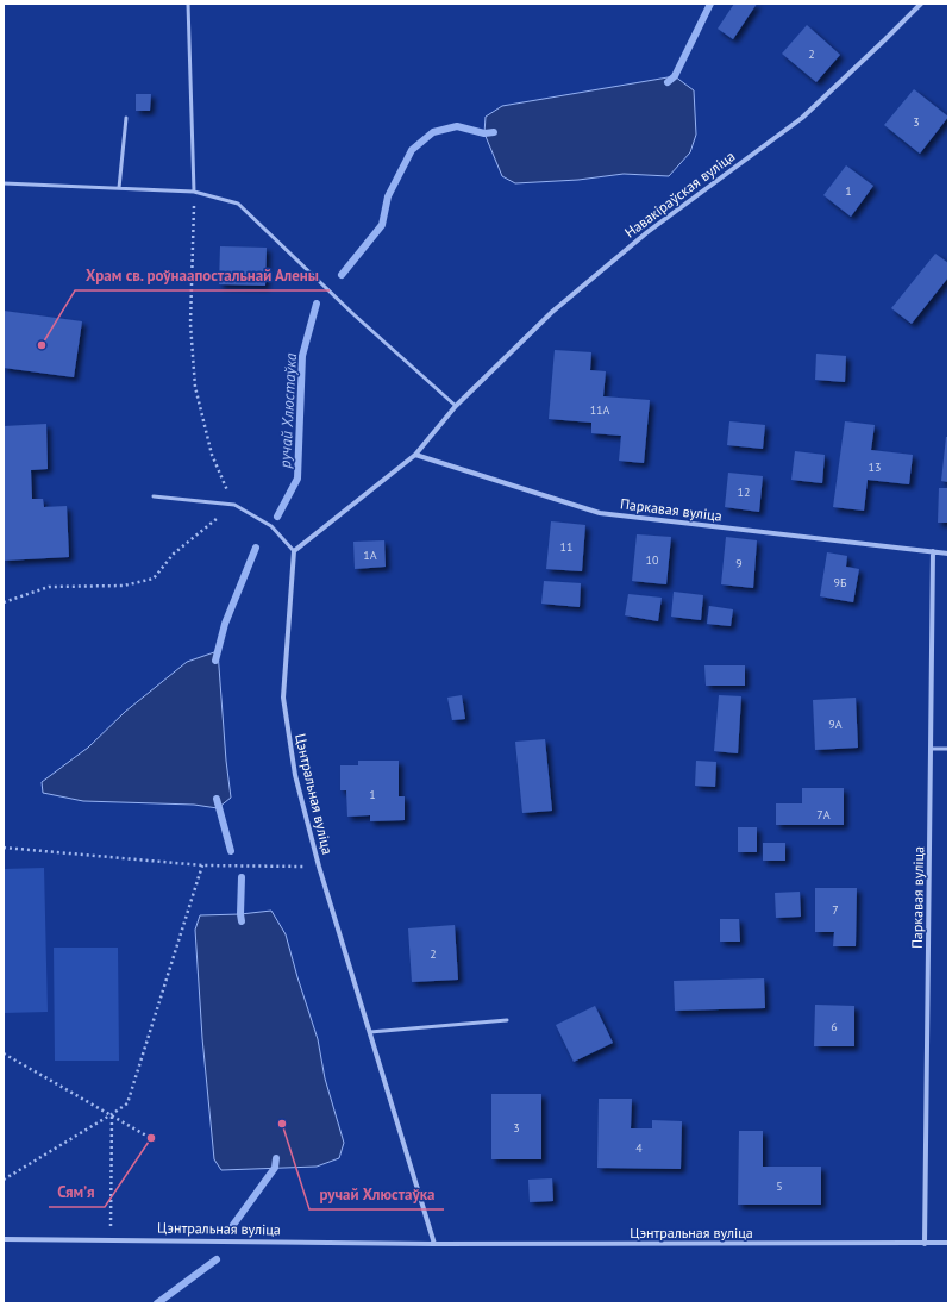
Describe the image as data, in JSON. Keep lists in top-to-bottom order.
{
  "streets": {
    "street": ["Навакіраўская вуліца", "Паркавая вуліца", "Цэнтральная вуліца"]
  },
  "crossings": [
    ["Паркавая вуліца", "Цэнтральная вуліца"]
  ],
  "water": ["ручай Хлюстаўка"],
  "places": ["Храм св. роўнаапостальнай Алены", "ручай Хлюстаўка", "Сямʼя"],
  "house_numbers": [
    "2",
    "3",
    "1",
    "11А",
    "13",
    "12",
    "11",
    "1А",
    "10",
    "9",
    "9Б",
    "9А",
    "1",
    "7А",
    "7",
    "2",
    "6",
    "3",
    "4",
    "5"
  ]
}
